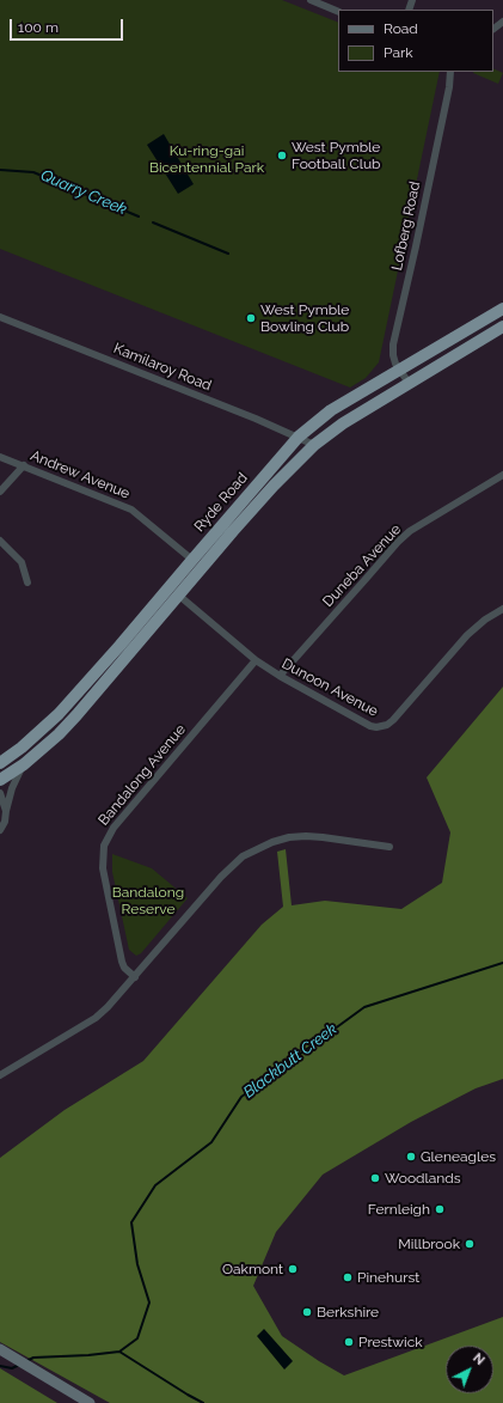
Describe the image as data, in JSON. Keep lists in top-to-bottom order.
{
  "streets": {
    "highway": ["Ryde Road"],
    "street": [
      "Lofberg Road",
      "Kamilaroy Road",
      "Andrew Avenue",
      "Duneba Avenue",
      "Dunoon Avenue",
      "Bandalong Avenue"
    ]
  },
  "crossings": [
    ["Lofberg Road", "Ryde Road"],
    ["Kamilaroy Road", "Ryde Road"],
    ["Andrew Avenue", "Ryde Road"],
    ["Ryde Road", "Dunoon Avenue"],
    ["Duneba Avenue", "Dunoon Avenue"],
    ["Dunoon Avenue", "Bandalong Avenue"]
  ],
  "water": ["Quarry Creek", "Blackbutt Creek"],
  "parks": ["Ku-ring-gai Bicentennial Park", "Bandalong Reserve"],
  "places": [
    "West Pymble Football Club",
    "West Pymble Bowling Club",
    "Gleneagles",
    "Woodlands",
    "Fernleigh",
    "Millbrook",
    "Oakmont",
    "Pinehurst",
    "Berkshire",
    "Prestwick"
  ],
  "legend": ["Road", "Park"],
  "scale_bar": "100 m",
  "north": "top right"
}
